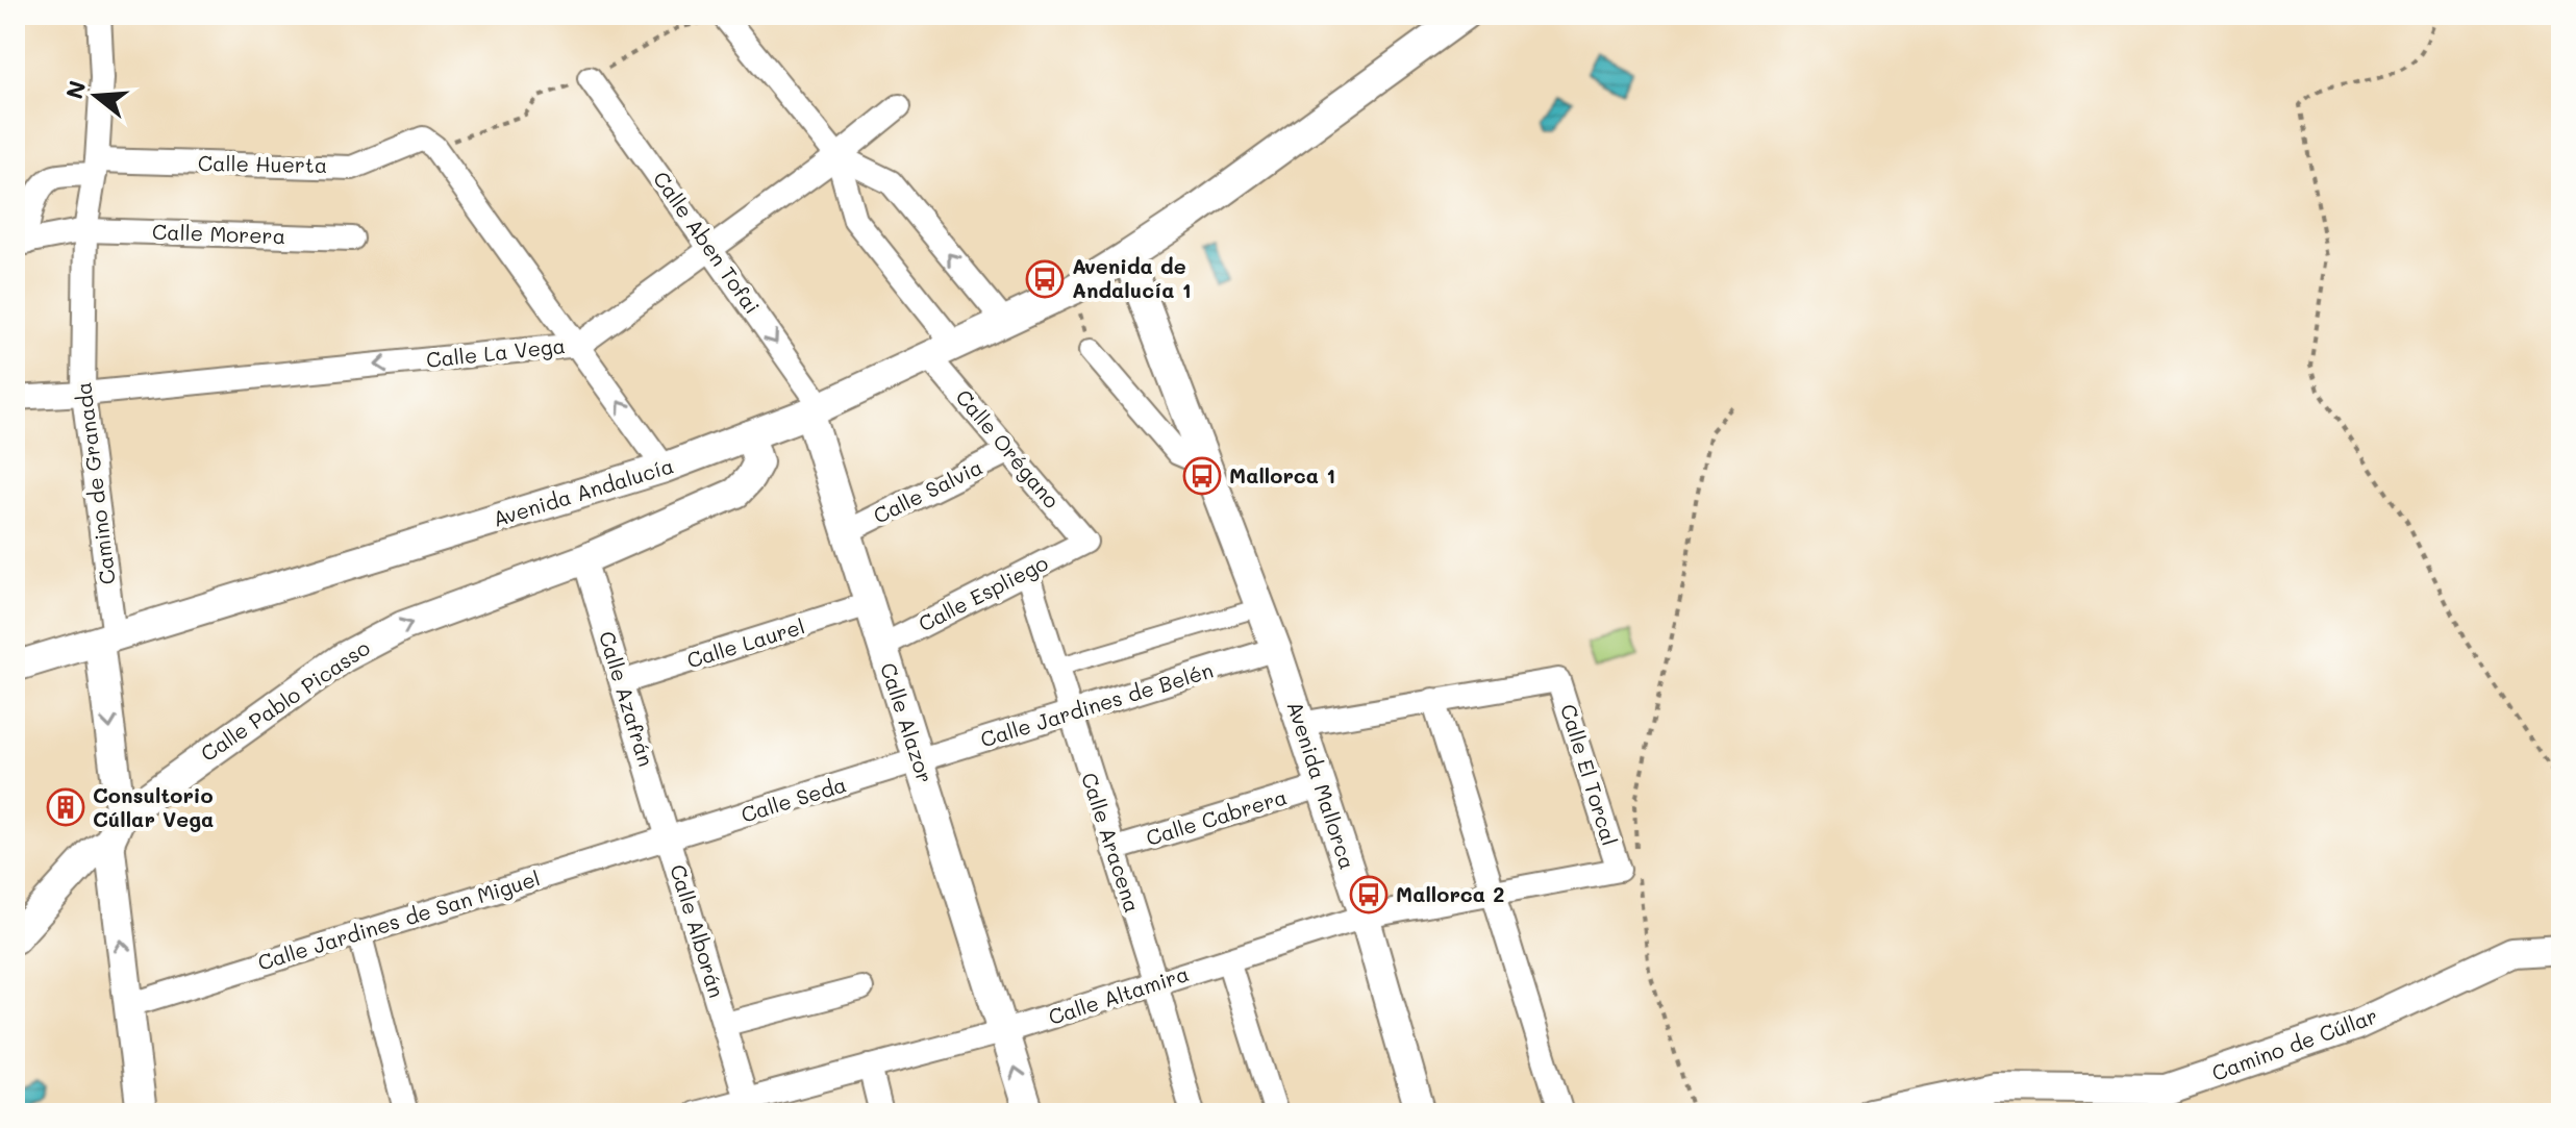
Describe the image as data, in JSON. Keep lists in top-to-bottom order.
{
  "streets": {
    "street": [
      "Calle Huerta",
      "Calle Morera",
      "Calle Aben Tofai",
      "Calle La Vega",
      "Calle Orégano",
      "Camino de Granada",
      "Calle Salvia",
      "Avenida Andalucía",
      "Calle Espliego",
      "Calle Laurel",
      "Calle Azafrán",
      "Calle Pablo Picasso",
      "Calle Jardines de Belén",
      "Calle Alazor",
      "Calle El Torcal",
      "Avenida Mallorca",
      "Calle Seda",
      "Calle Cabrera",
      "Calle Aracena",
      "Calle Jardines de San Miguel",
      "Calle Alborán",
      "Calle Altamira",
      "Camino de Cúllar"
    ]
  },
  "crossings": [
    ["Calle Huerta", "Calle Morera"],
    ["Calle Huerta", "Calle La Vega"],
    ["Calle Huerta", "Camino de Granada"],
    ["Calle Morera", "Camino de Granada"],
    ["Calle Aben Tofai", "Calle La Vega"],
    ["Calle Aben Tofai", "Avenida Andalucía"],
    ["Calle Aben Tofai", "Calle Alazor"],
    ["Calle La Vega", "Calle Orégano"],
    ["Calle La Vega", "Camino de Granada"],
    ["Calle Orégano", "Calle Salvia"],
    ["Calle Orégano", "Avenida Andalucía"],
    ["Calle Orégano", "Calle Espliego"],
    ["Camino de Granada", "Avenida Andalucía"],
    ["Camino de Granada", "Calle Pablo Picasso"],
    ["Camino de Granada", "Calle Jardines de San Miguel"],
    ["Calle Salvia", "Calle Alazor"],
    ["Avenida Andalucía", "Calle Pablo Picasso"],
    ["Avenida Andalucía", "Calle Alazor"],
    ["Avenida Andalucía", "Avenida Mallorca"],
    ["Calle Espliego", "Calle Alazor"],
    ["Calle Espliego", "Calle Aracena"],
    ["Calle Laurel", "Calle Azafrán"],
    ["Calle Laurel", "Calle Alazor"],
    ["Calle Azafrán", "Calle Pablo Picasso"],
    ["Calle Azafrán", "Calle Seda"],
    ["Calle Azafrán", "Calle Jardines de San Miguel"],
    ["Calle Azafrán", "Calle Alborán"],
    ["Calle Jardines de Belén", "Calle Alazor"],
    ["Calle Jardines de Belén", "Avenida Mallorca"],
    ["Calle Jardines de Belén", "Calle Seda"],
    ["Calle Jardines de Belén", "Calle Aracena"],
    ["Calle Alazor", "Calle Seda"],
    ["Calle Alazor", "Calle Altamira"],
    ["Calle El Torcal", "Calle Altamira"],
    ["Avenida Mallorca", "Calle Cabrera"],
    ["Avenida Mallorca", "Calle Altamira"],
    ["Calle Seda", "Calle Jardines de San Miguel"],
    ["Calle Seda", "Calle Alborán"],
    ["Calle Cabrera", "Calle Aracena"],
    ["Calle Aracena", "Calle Altamira"],
    ["Calle Jardines de San Miguel", "Calle Alborán"],
    ["Calle Alborán", "Calle Altamira"]
  ],
  "one_way": ["Calle La Vega", "Calle Pablo Picasso"],
  "places": {
    "bus stop": ["Avenida de Andalucía 1", "Mallorca 1", "Mallorca 2"],
    "building": ["Consultorio Cúllar Vega"]
  },
  "north": "left"
}
